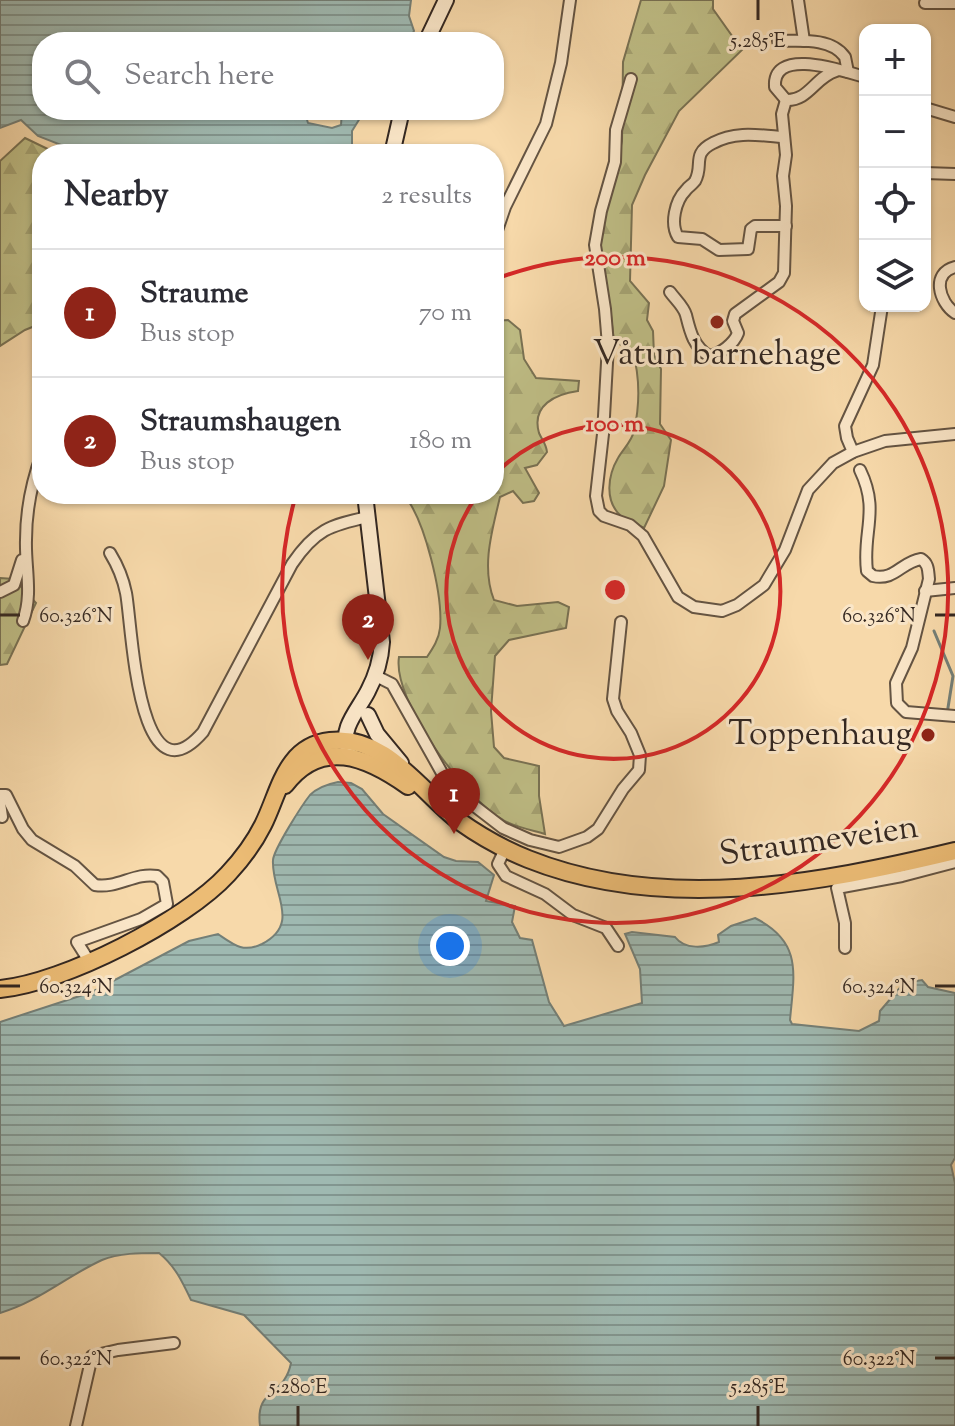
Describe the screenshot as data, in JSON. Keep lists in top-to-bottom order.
{
  "streets": {
    "main road": ["Straumeveien"]
  },
  "places": ["Våtun barnehage", "Toppenhaug"],
  "page": {
    "map_buttons": ["+", "−"],
    "search": "Search here",
    "heading": ["Nearby", "2 results"],
    "list": [
      {
        "mark": "1",
        "name": "Straume",
        "note": "Bus stop",
        "value": "70 m"
      },
      {
        "mark": "2",
        "name": "Straumshaugen",
        "note": "Bus stop",
        "value": "180 m"
      }
    ],
    "pins": ["2", "1"]
  },
  "coordinates": [
    "5.285°E",
    "60.326°N",
    "60.324°N",
    "60.322°N",
    "5.280°E"
  ],
  "rings": ["200 m", "100 m"]
}
